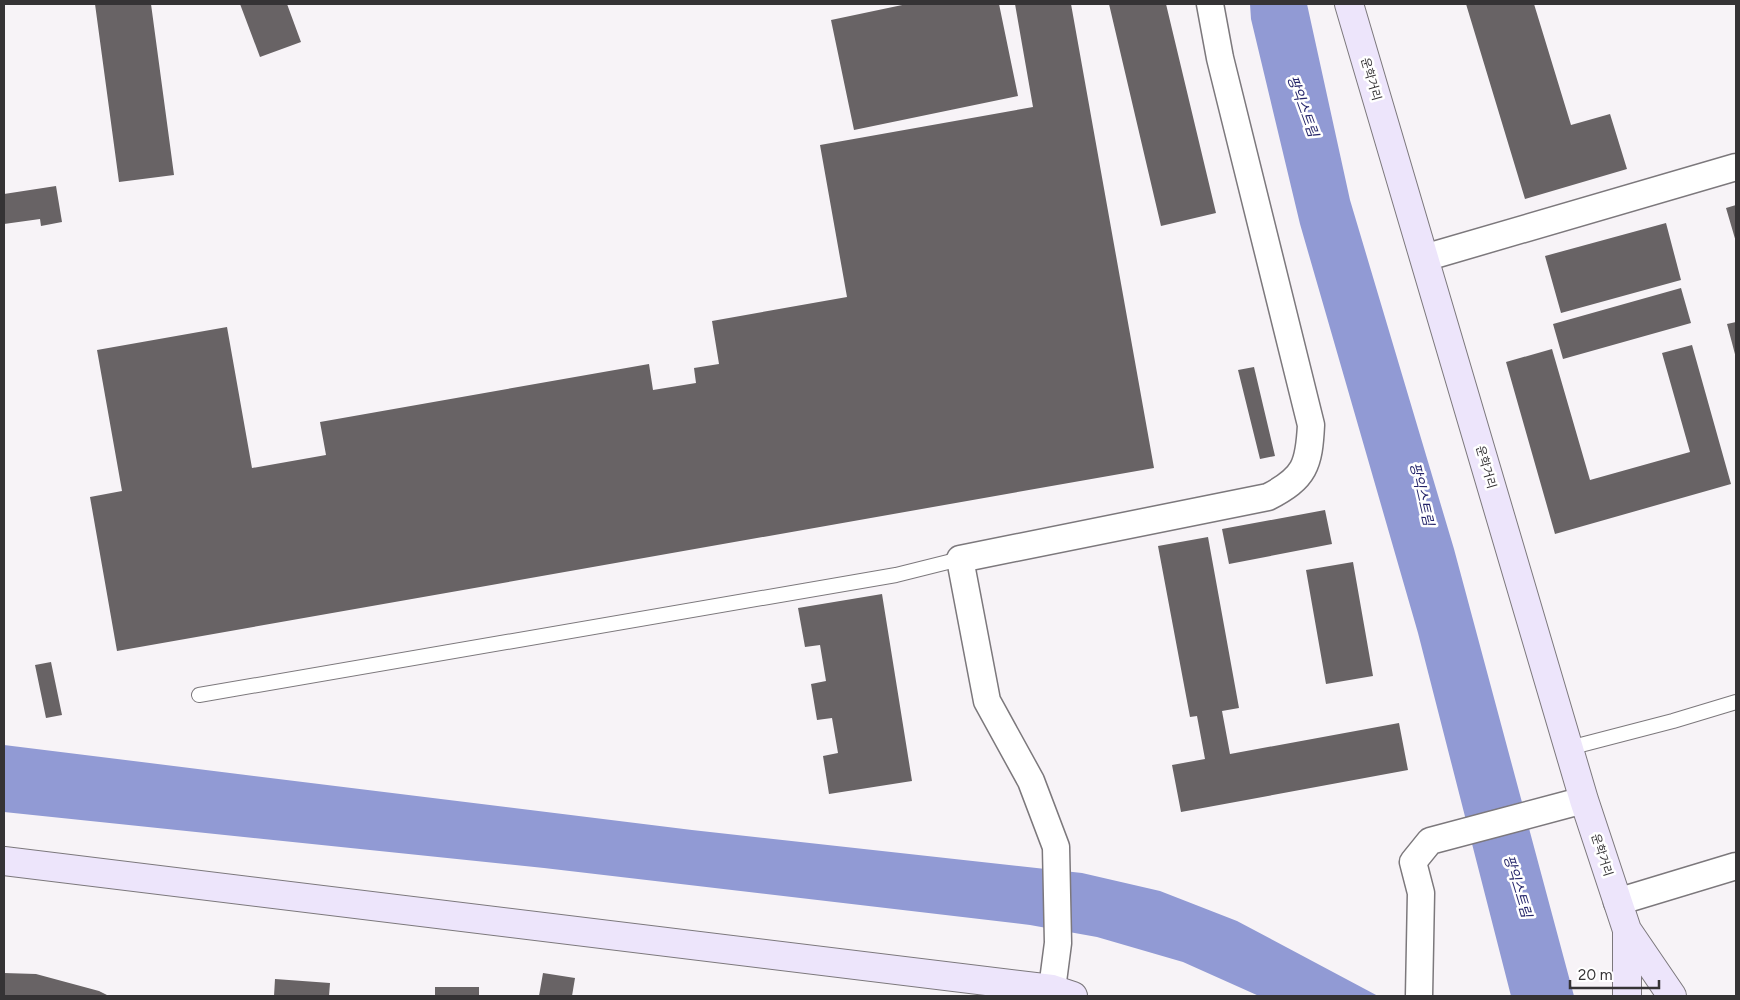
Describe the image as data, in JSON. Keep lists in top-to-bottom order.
{
  "streets": {
    "main road": ["운학거리"]
  },
  "water": ["팡익스트림"],
  "scale_bar": "20 m"
}
